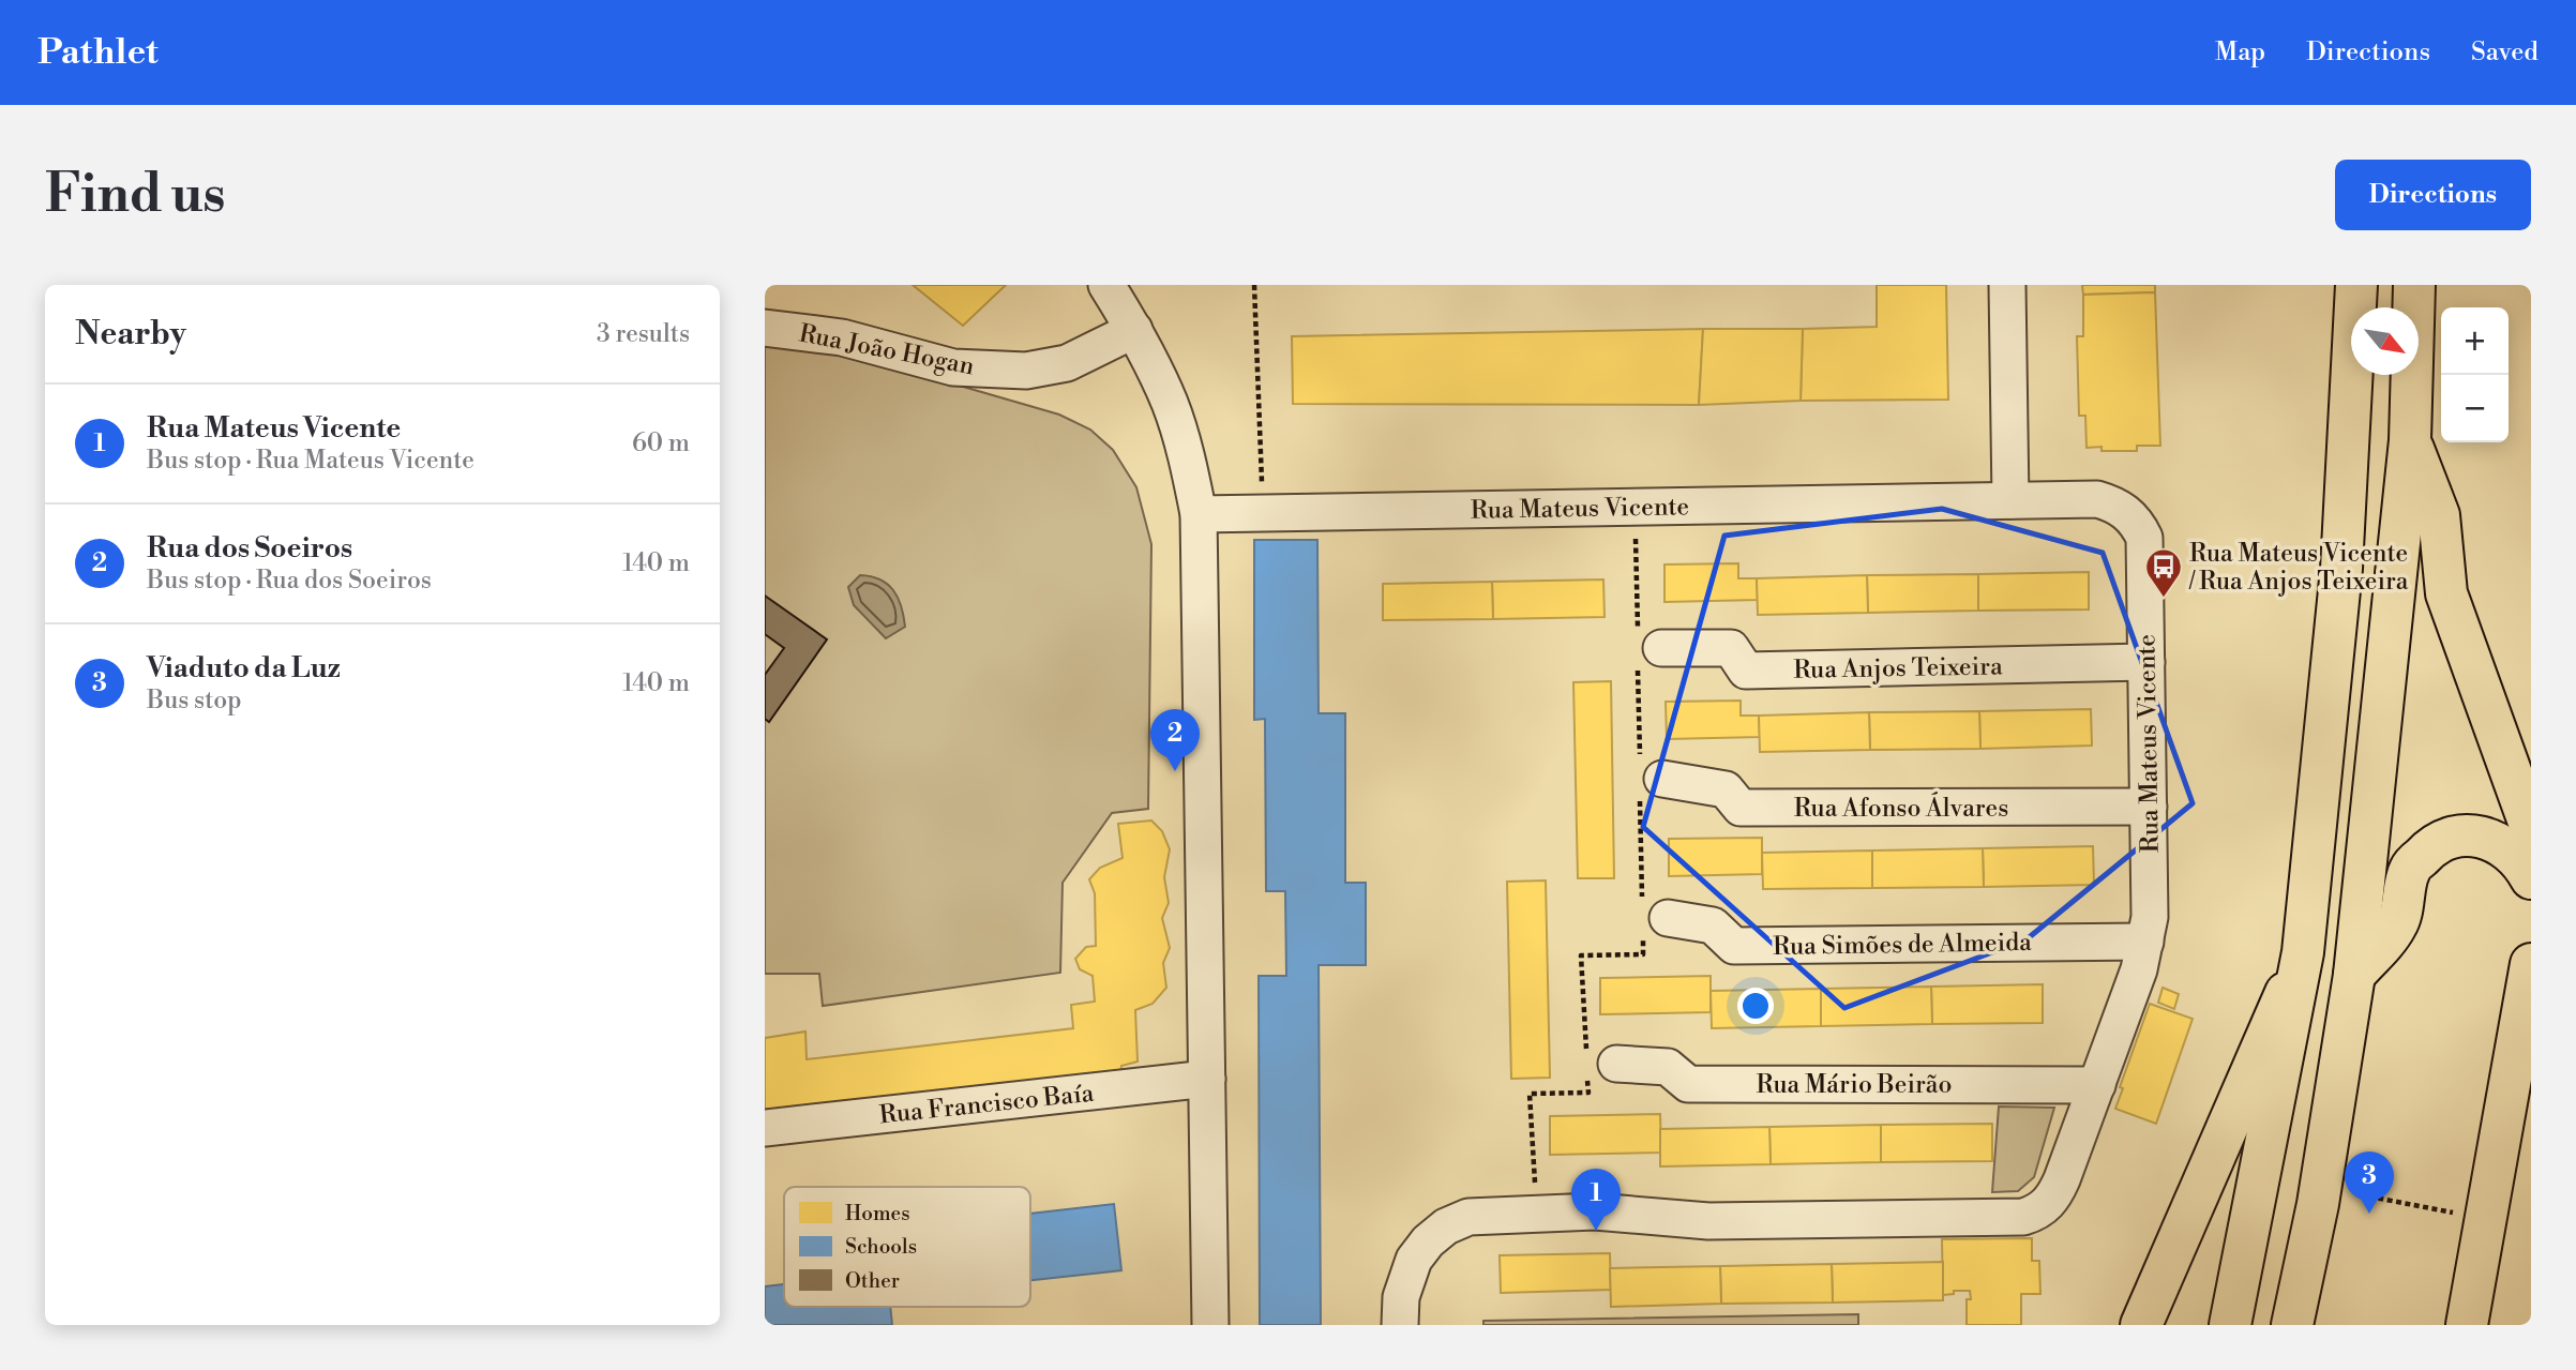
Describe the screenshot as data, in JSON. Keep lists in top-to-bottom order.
{
  "streets": {
    "street": [
      "Rua João Hogan",
      "Rua Mateus Vicente",
      "Rua Anjos Teixeira",
      "Rua Afonso Álvares",
      "Rua Simões de Almeida",
      "Rua Mário Beirão",
      "Rua Francisco Baía"
    ]
  },
  "crossings": [
    ["Rua Mateus Vicente", "Rua Anjos Teixeira"],
    ["Rua Mateus Vicente", "Rua Afonso Álvares"],
    ["Rua Mateus Vicente", "Rua Simões de Almeida"],
    ["Rua Mateus Vicente", "Rua Mário Beirão"]
  ],
  "places": {
    "bus stop": ["Rua Mateus Vicente / Rua Anjos Teixeira"]
  },
  "legend": ["Homes", "Schools", "Other"],
  "north": "bottom right",
  "page": {
    "header": "Pathlet",
    "nav": ["Map", "Directions", "Saved"],
    "buttons": "Directions",
    "title": "Find us",
    "heading": ["Nearby", "3 results"],
    "map_buttons": ["+", "−"],
    "list": [
      {
        "mark": "1",
        "name": "Rua Mateus Vicente",
        "note": "Bus stop · Rua Mateus Vicente",
        "value": "60 m"
      },
      {
        "mark": "2",
        "name": "Rua dos Soeiros",
        "note": "Bus stop · Rua dos Soeiros",
        "value": "140 m"
      },
      {
        "mark": "3",
        "name": "Viaduto da Luz",
        "note": "Bus stop",
        "value": "140 m"
      }
    ],
    "pins": ["2", "3", "1"]
  }
}
